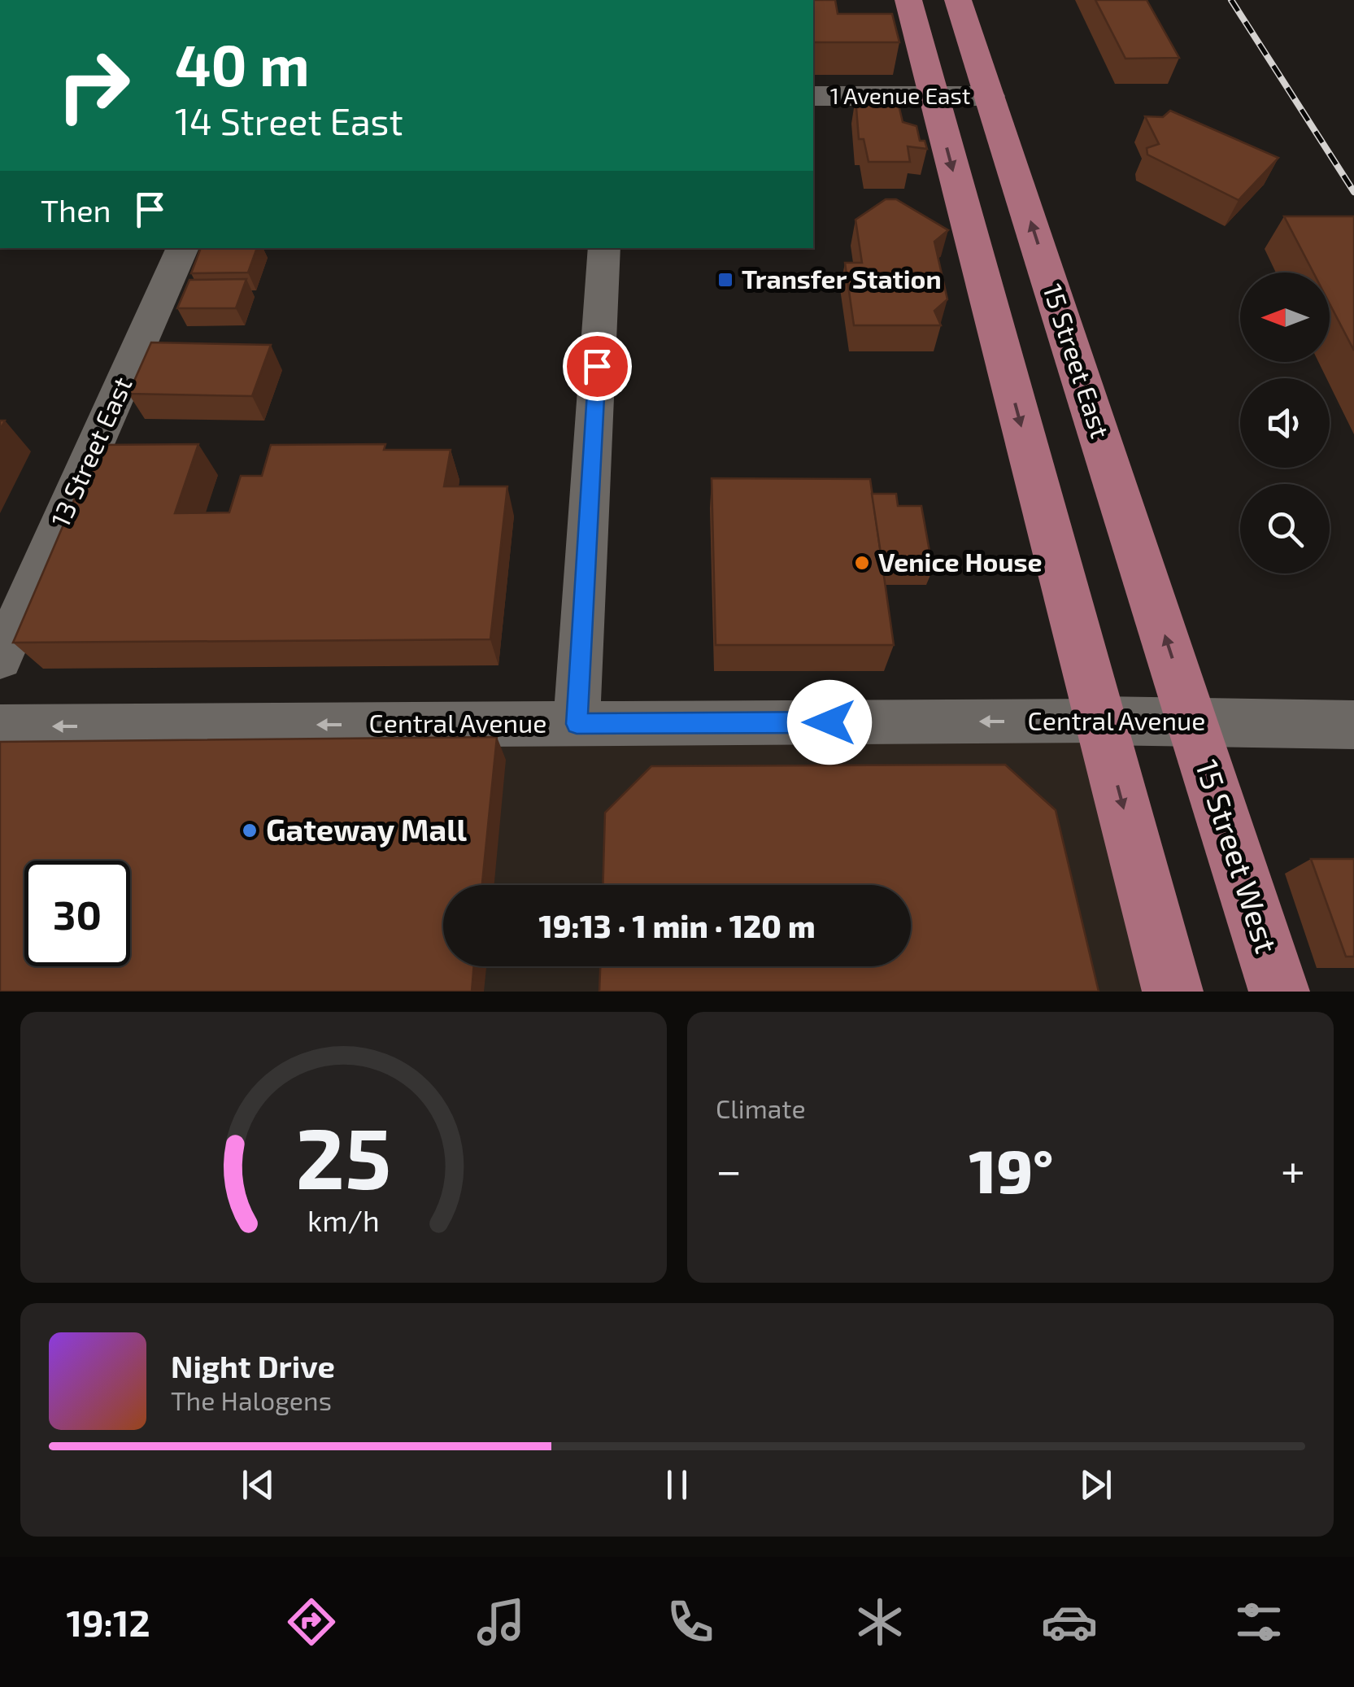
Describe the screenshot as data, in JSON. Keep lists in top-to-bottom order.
{
  "streets": {
    "main road": ["15 Street East", "15 Street West"],
    "street": ["1 Avenue East", "13 Street East", "Central Avenue"]
  },
  "crossings": [
    ["1 Avenue East", "15 Street East"],
    ["15 Street East", "Central Avenue"],
    ["15 Street East", "15 Street West"],
    ["Central Avenue", "15 Street West"]
  ],
  "one_way": ["Central Avenue"],
  "places": {
    "transit": ["Transfer Station"],
    "other": ["Venice House", "Gateway Mall"]
  },
  "north": "left",
  "page": {
    "turn": ["40 m", "14 Street East"],
    "then": "Then",
    "limit": "30",
    "trip": "19:13 · 1 min · 120 m",
    "tile": "Climate",
    "heat": ["−", "19°", "+"],
    "song": ["Night Drive", "The Halogens"],
    "tabs": "19:12",
    "gauge": ["25", "km/h"]
  }
}
